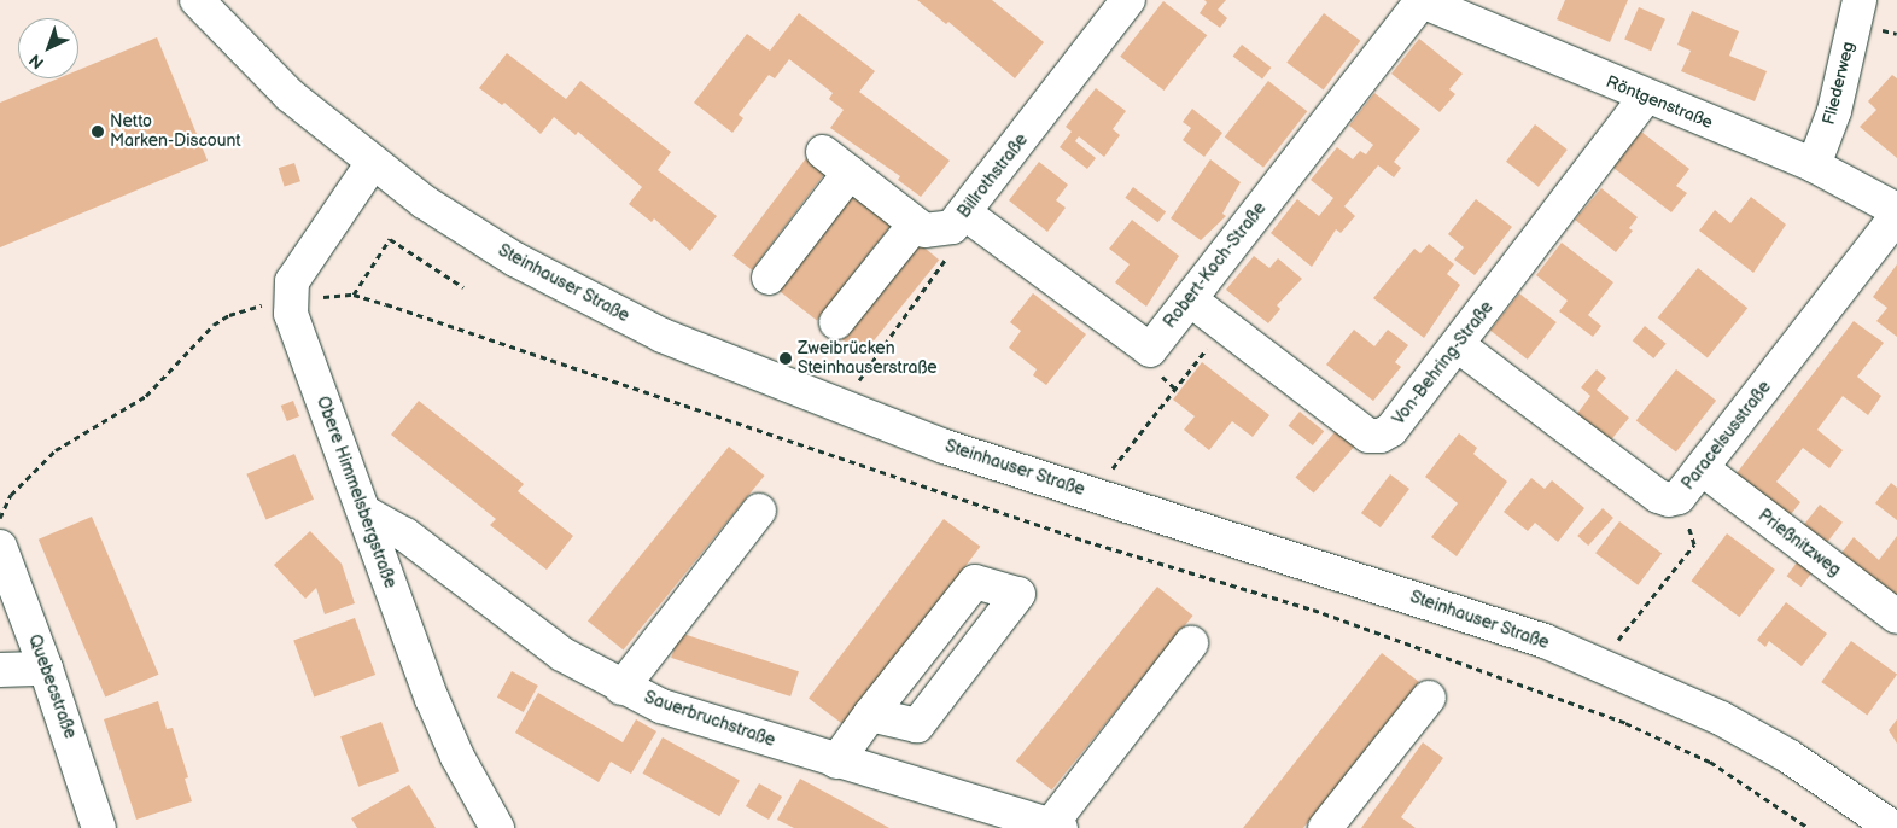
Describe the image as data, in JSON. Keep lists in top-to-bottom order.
{
  "streets": {
    "street": [
      "Fliederweg",
      "Röntgenstraße",
      "Billrothstraße",
      "Robert-Koch-Straße",
      "Steinhauser Straße",
      "Von-Behring-Straße",
      "Paracelsusstraße",
      "Obere Himmelsbergstraße",
      "Prießnitzweg",
      "Quebecstraße",
      "Sauerbruchstraße"
    ]
  },
  "crossings": [
    ["Fliederweg", "Röntgenstraße"],
    ["Röntgenstraße", "Robert-Koch-Straße"],
    ["Röntgenstraße", "Von-Behring-Straße"],
    ["Billrothstraße", "Robert-Koch-Straße"],
    ["Robert-Koch-Straße", "Von-Behring-Straße"],
    ["Von-Behring-Straße", "Paracelsusstraße"],
    ["Paracelsusstraße", "Prießnitzweg"],
    ["Obere Himmelsbergstraße", "Sauerbruchstraße"]
  ],
  "places": ["Netto Marken-Discount", "Zweibrücken Steinhauserstraße"],
  "north": "bottom left"
}
